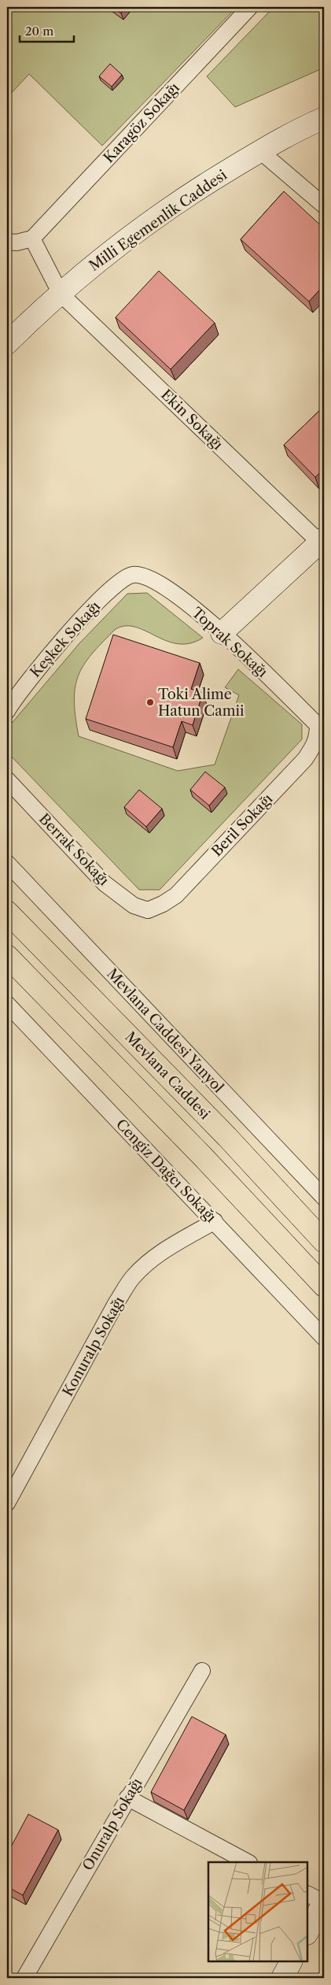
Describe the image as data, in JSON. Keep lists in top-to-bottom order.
{
  "streets": {
    "main road": ["Mevlana Caddesi"],
    "street": [
      "Karagöz Sokağı",
      "Milli Egemenlik Caddesi",
      "Ekin Sokağı",
      "Keşkek Sokağı",
      "Toprak Sokağı",
      "Beril Sokağı",
      "Berrak Sokağı",
      "Mevlana Caddesi Yanyol",
      "Cengiz Dağcı Sokağı",
      "Konuralp Sokağı",
      "Onuralp Sokağı"
    ]
  },
  "crossings": [
    ["Karagöz Sokağı", "Ekin Sokağı"],
    ["Milli Egemenlik Caddesi", "Ekin Sokağı"],
    ["Keşkek Sokağı", "Toprak Sokağı"],
    ["Toprak Sokağı", "Beril Sokağı"],
    ["Beril Sokağı", "Berrak Sokağı"],
    ["Cengiz Dağcı Sokağı", "Konuralp Sokağı"]
  ],
  "places": ["Toki Alime Hatun Camii"],
  "scale_bar": "20 m"
}
